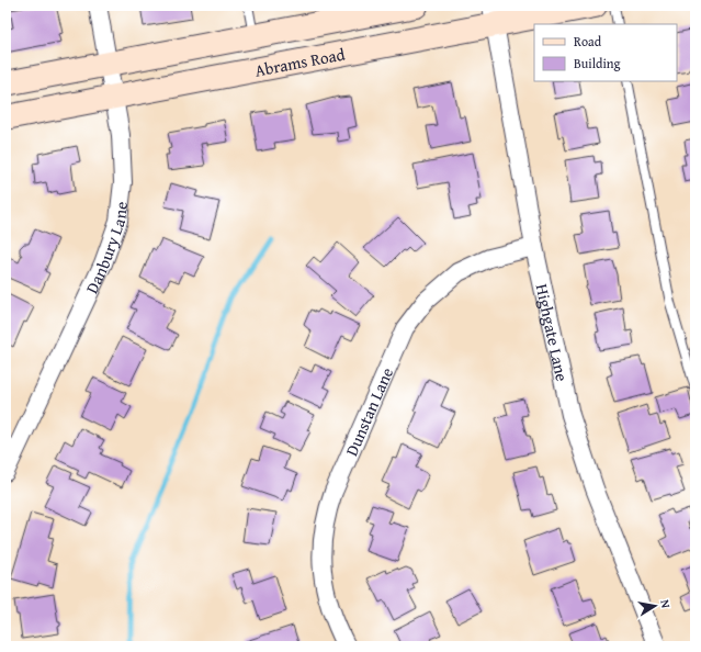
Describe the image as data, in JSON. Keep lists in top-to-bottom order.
{
  "streets": {
    "main road": ["Abrams Road"],
    "street": ["Danbury Lane", "Highgate Lane", "Dunstan Lane"]
  },
  "crossings": [
    ["Abrams Road", "Danbury Lane"],
    ["Abrams Road", "Highgate Lane"],
    ["Highgate Lane", "Dunstan Lane"]
  ],
  "legend": ["Road", "Building"],
  "north": "right"
}
